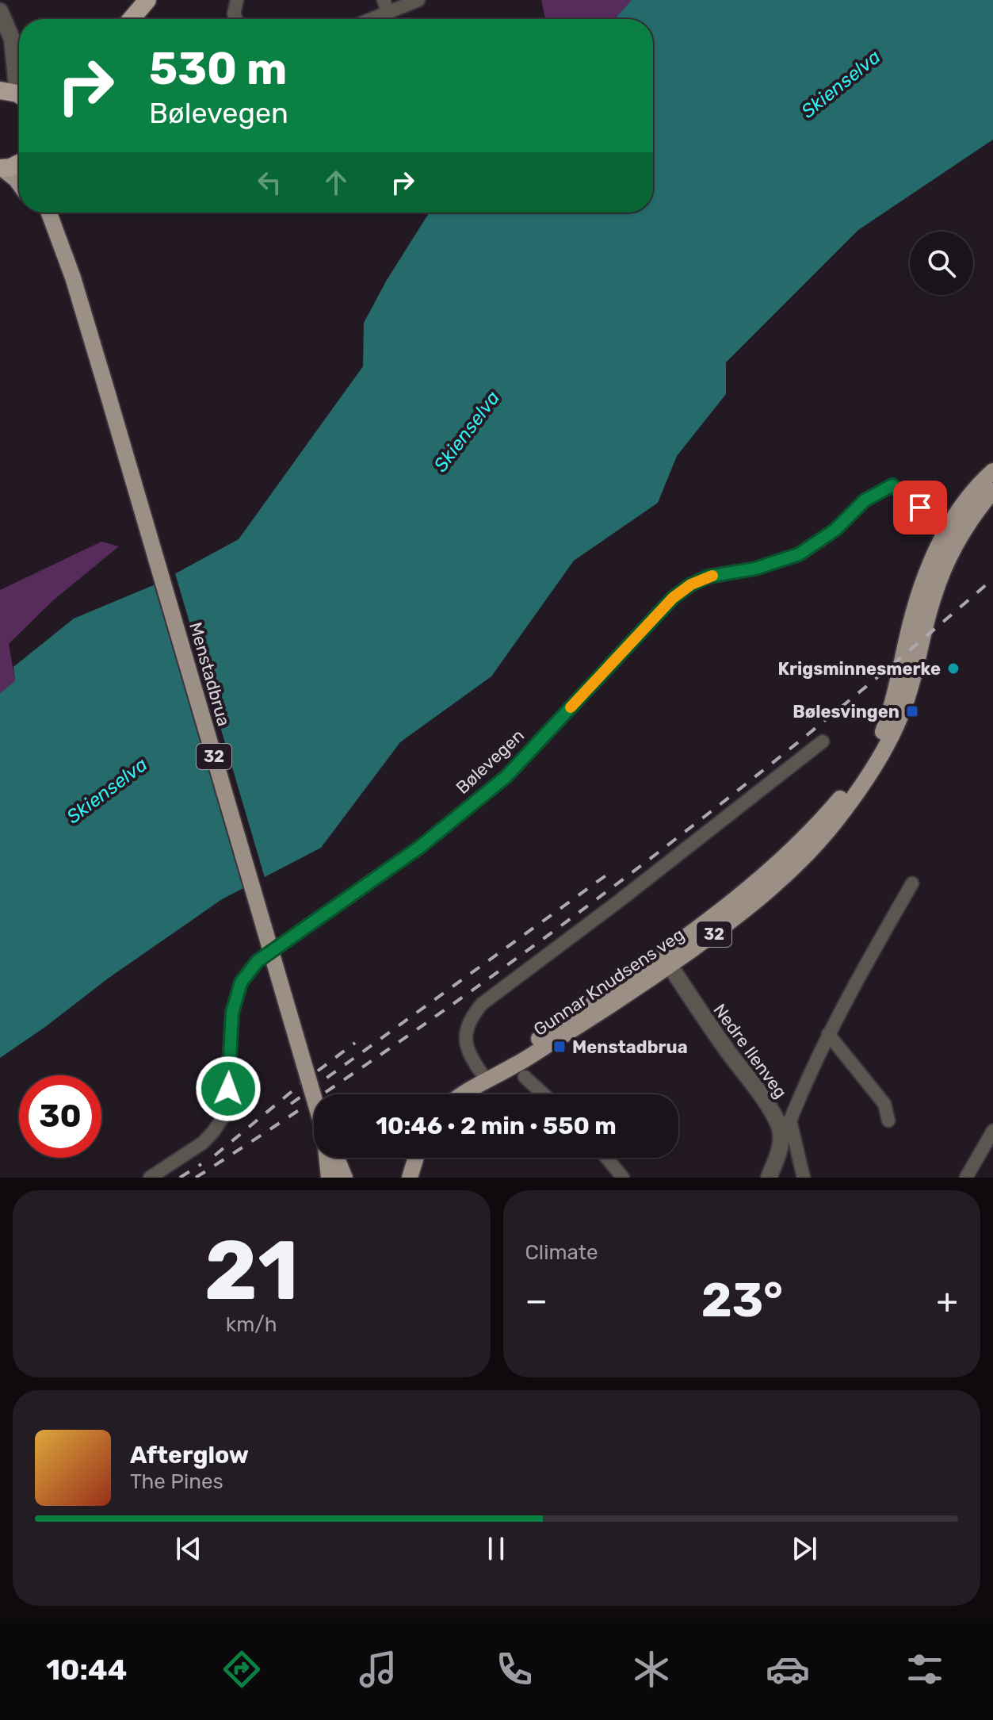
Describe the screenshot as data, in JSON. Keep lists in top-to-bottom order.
{
  "streets": {
    "main road": ["Menstadbrua", "32", "Gunnar Knudsens veg"],
    "street": ["Bølevegen", "Nedre Ilenveg"]
  },
  "crossings": [
    ["32", "Bølevegen"],
    ["32", "Gunnar Knudsens veg"],
    ["Bølevegen", "Gunnar Knudsens veg"],
    ["Gunnar Knudsens veg", "Nedre Ilenveg"]
  ],
  "water": ["Skienselva"],
  "places": {
    "other": ["Krigsminnesmerke"],
    "transit": ["Bølesvingen", "Menstadbrua"]
  },
  "page": {
    "turn": ["530 m", "Bølevegen"],
    "limit": "30",
    "trip": "10:46 · 2 min · 550 m",
    "tile": [
      ["21", "km/h"],
      "Climate"
    ],
    "heat": ["−", "23°", "+"],
    "song": ["Afterglow", "The Pines"],
    "tabs": "10:44"
  }
}
